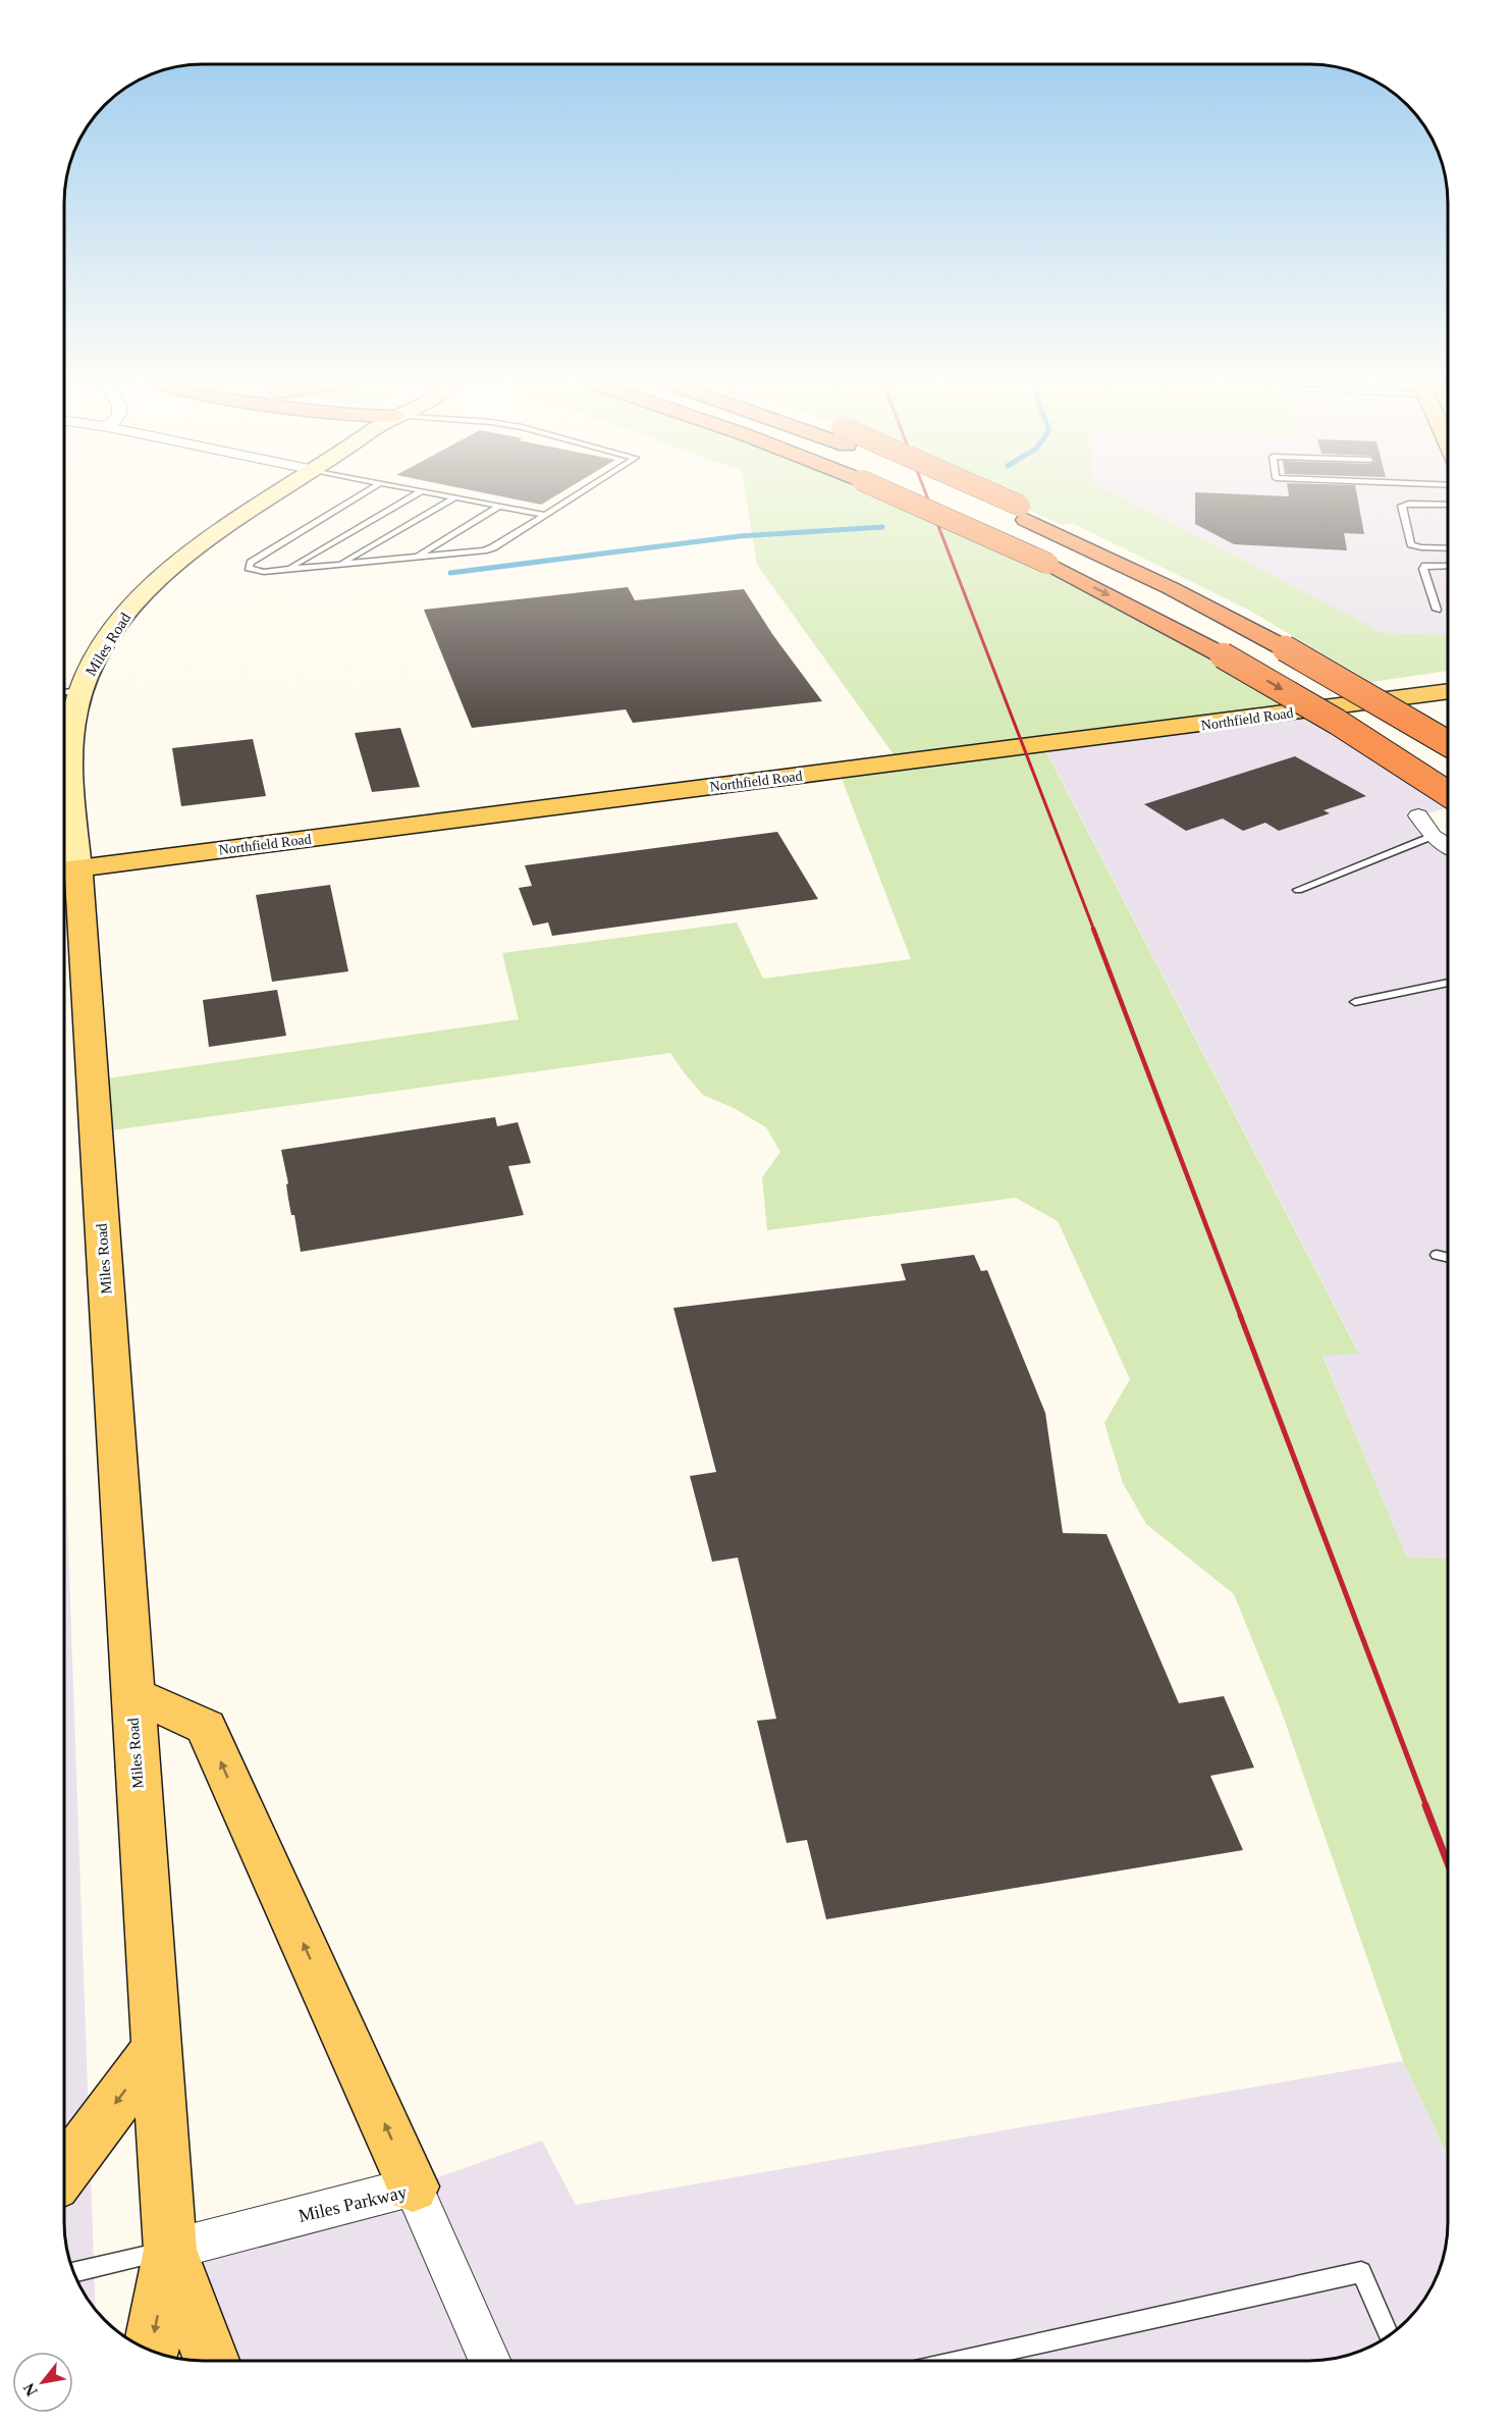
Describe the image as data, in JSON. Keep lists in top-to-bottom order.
{
  "streets": {
    "main road": ["Miles Road", "Northfield Road"],
    "street": ["Miles Parkway"]
  },
  "crossings": [
    ["Miles Road", "Northfield Road"],
    ["Miles Road", "Miles Parkway"]
  ],
  "north": "bottom left"
}
